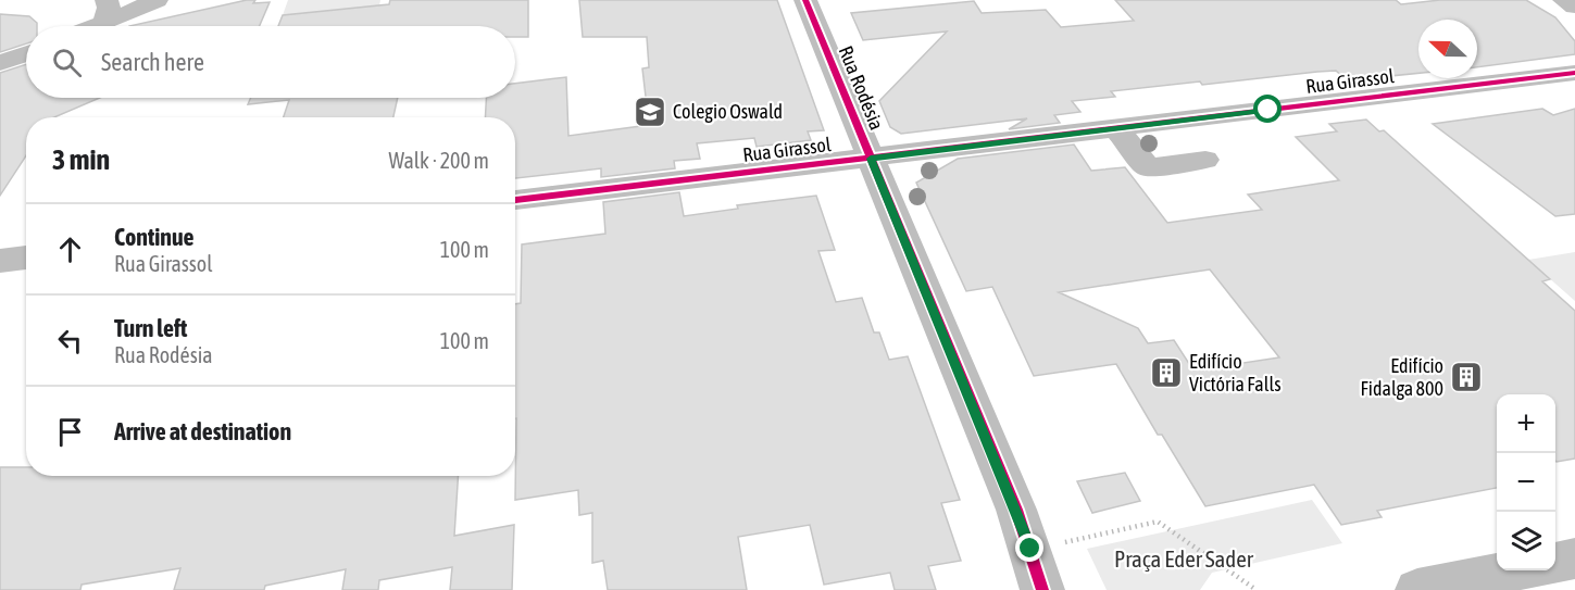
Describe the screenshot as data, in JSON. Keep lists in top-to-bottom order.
{
  "streets": {
    "street": ["Rua Girassol", "Rua Rodésia"]
  },
  "crossings": [
    ["Rua Girassol", "Rua Rodésia"]
  ],
  "parks": ["Praça Eder Sader"],
  "places": {
    "school or university": ["Colegio Oswald"],
    "building": ["Edifício Victória Falls", "Edifício Fidalga 800"]
  },
  "north": "left",
  "page": {
    "search": "Search here",
    "heading": ["3 min", "Walk · 200 m"],
    "list": [
      ["Continue", "Rua Girassol", "100 m"],
      ["Turn left", "Rua Rodésia", "100 m"],
      "Arrive at destination"
    ],
    "map_buttons": ["+", "−"]
  }
}
